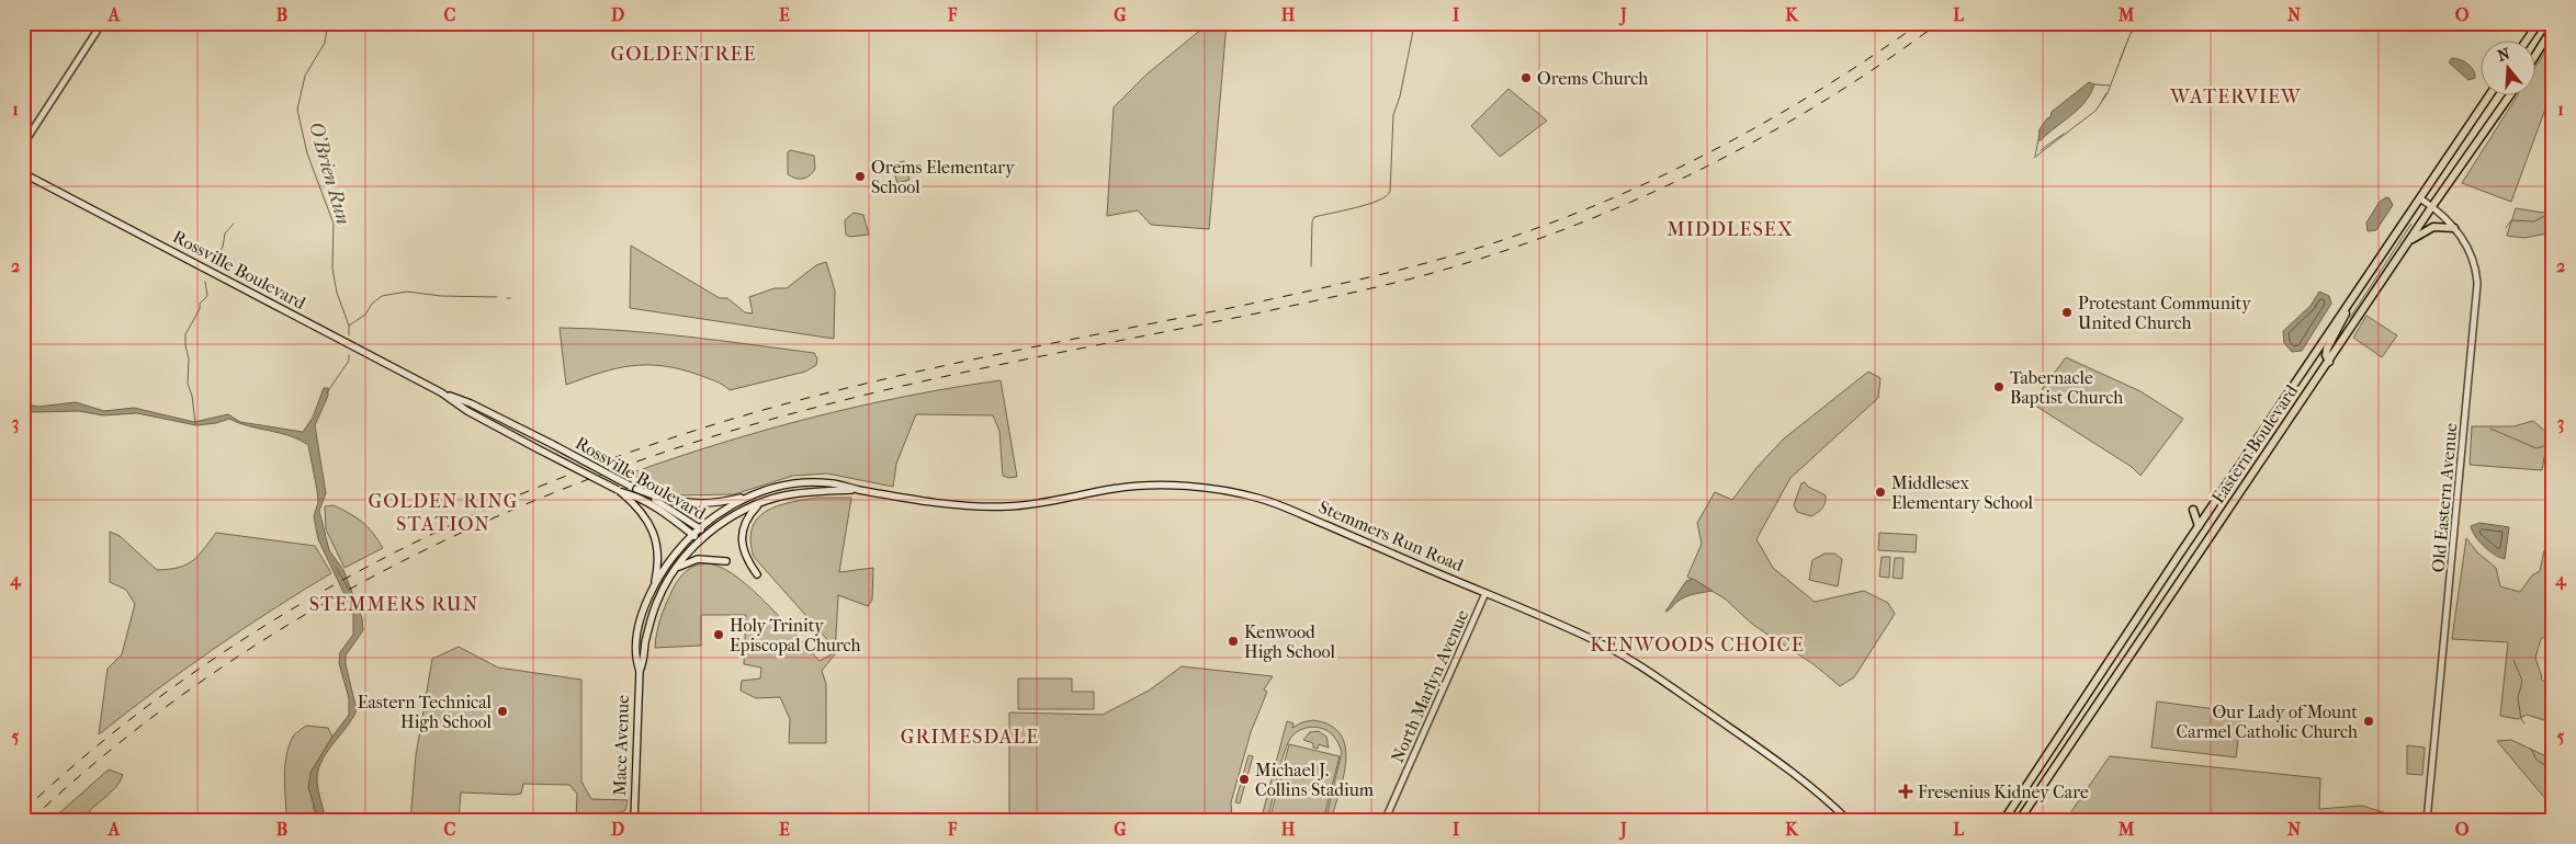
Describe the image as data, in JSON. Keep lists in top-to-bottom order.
{
  "streets": {
    "main road": [
      "Rossville Boulevard",
      "Eastern Boulevard",
      "Stemmers Run Road",
      "Mace Avenue"
    ],
    "street": ["Old Eastern Avenue", "North Marlyn Avenue"]
  },
  "crossings": [
    ["Rossville Boulevard", "Stemmers Run Road"],
    ["Rossville Boulevard", "Mace Avenue"],
    ["Eastern Boulevard", "Old Eastern Avenue"],
    ["Stemmers Run Road", "North Marlyn Avenue"],
    ["Stemmers Run Road", "Mace Avenue"]
  ],
  "districts": [
    "GOLDENTREE",
    "WATERVIEW",
    "MIDDLESEX",
    "GOLDEN RING STATION",
    "STEMMERS RUN",
    "KENWOODS CHOICE",
    "GRIMESDALE"
  ],
  "water": ["O'Brien Run"],
  "places": {
    "other": [
      "Orems Church",
      "Orems Elementary School",
      "Protestant Community United Church",
      "Tabernacle Baptist Church",
      "Middlesex Elementary School",
      "Holy Trinity Episcopal Church",
      "Kenwood High School",
      "Eastern Technical High School",
      "Our Lady of Mount Carmel Catholic Church",
      "Michael J. Collins Stadium"
    ],
    "health": ["Fresenius Kidney Care"]
  },
  "north": "top",
  "grid": {
    "columns": [
      "A",
      "B",
      "C",
      "D",
      "E",
      "F",
      "G",
      "H",
      "I",
      "J",
      "K",
      "L",
      "M",
      "N",
      "O"
    ],
    "rows": [
      "1",
      "2",
      "3",
      "4",
      "5"
    ]
  }
}
